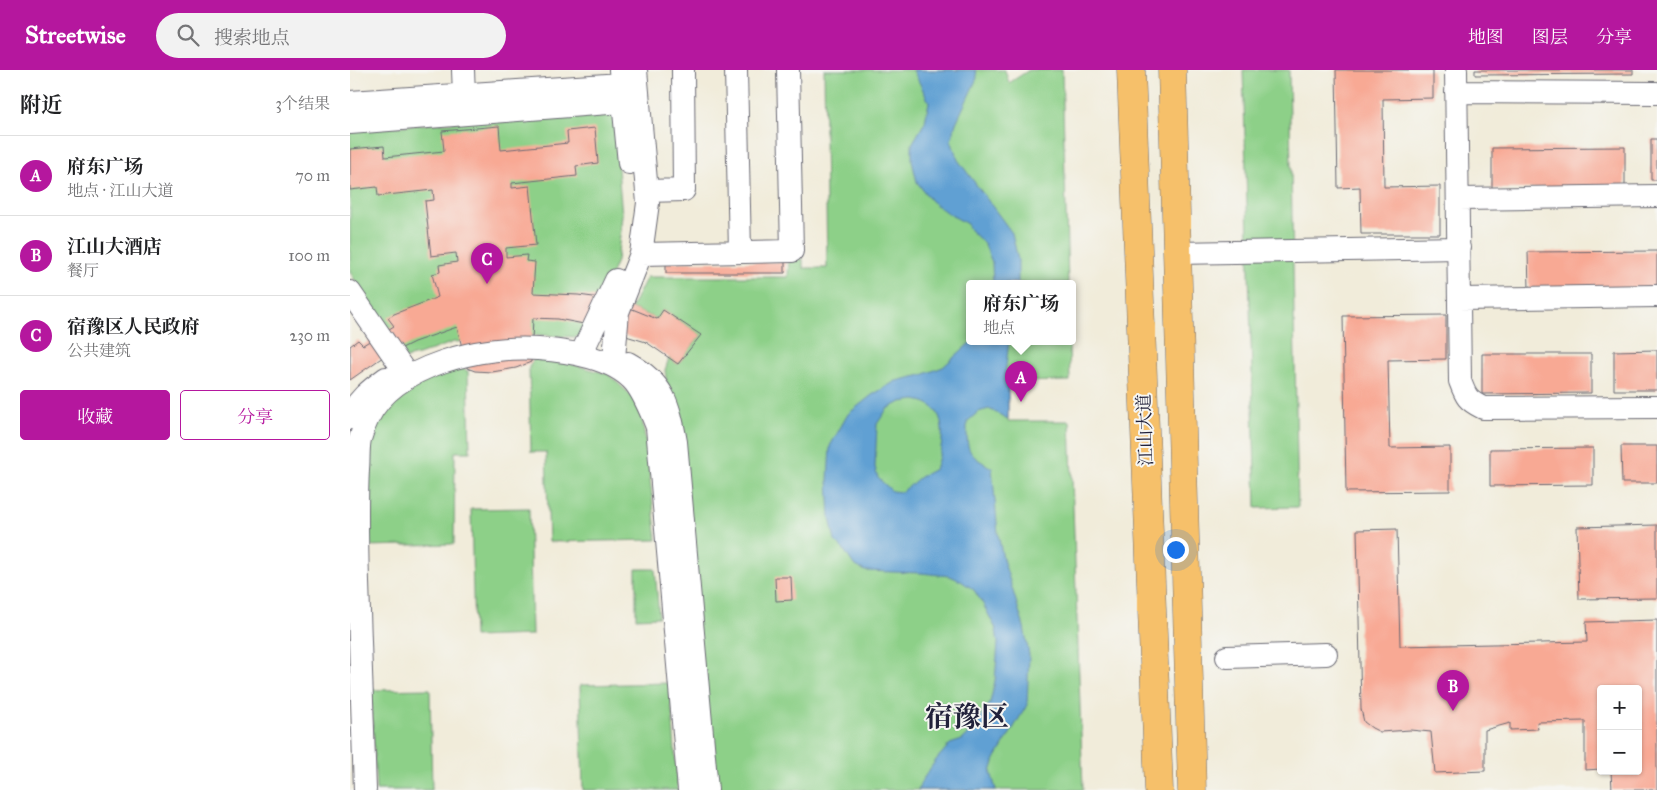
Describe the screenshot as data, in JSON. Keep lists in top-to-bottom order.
{
  "streets": {
    "main road": ["江山大道"]
  },
  "districts": ["宿豫区"],
  "page": {
    "header": "Streetwise",
    "search": "搜索地点",
    "nav": ["地图", "图层", "分享"],
    "heading": ["附近", "3个结果"],
    "list": [
      {
        "mark": "A",
        "name": "府东广场",
        "note": "地点 · 江山大道",
        "value": "70 m"
      },
      {
        "mark": "B",
        "name": "江山大酒店",
        "note": "餐厅",
        "value": "100 m"
      },
      {
        "mark": "C",
        "name": "宿豫区人民政府",
        "note": "公共建筑",
        "value": "230 m"
      }
    ],
    "pins": ["C", "A", "B"],
    "popup": ["府东广场", "地点"],
    "buttons": ["收藏", "分享"],
    "map_buttons": ["+", "−"]
  }
}
